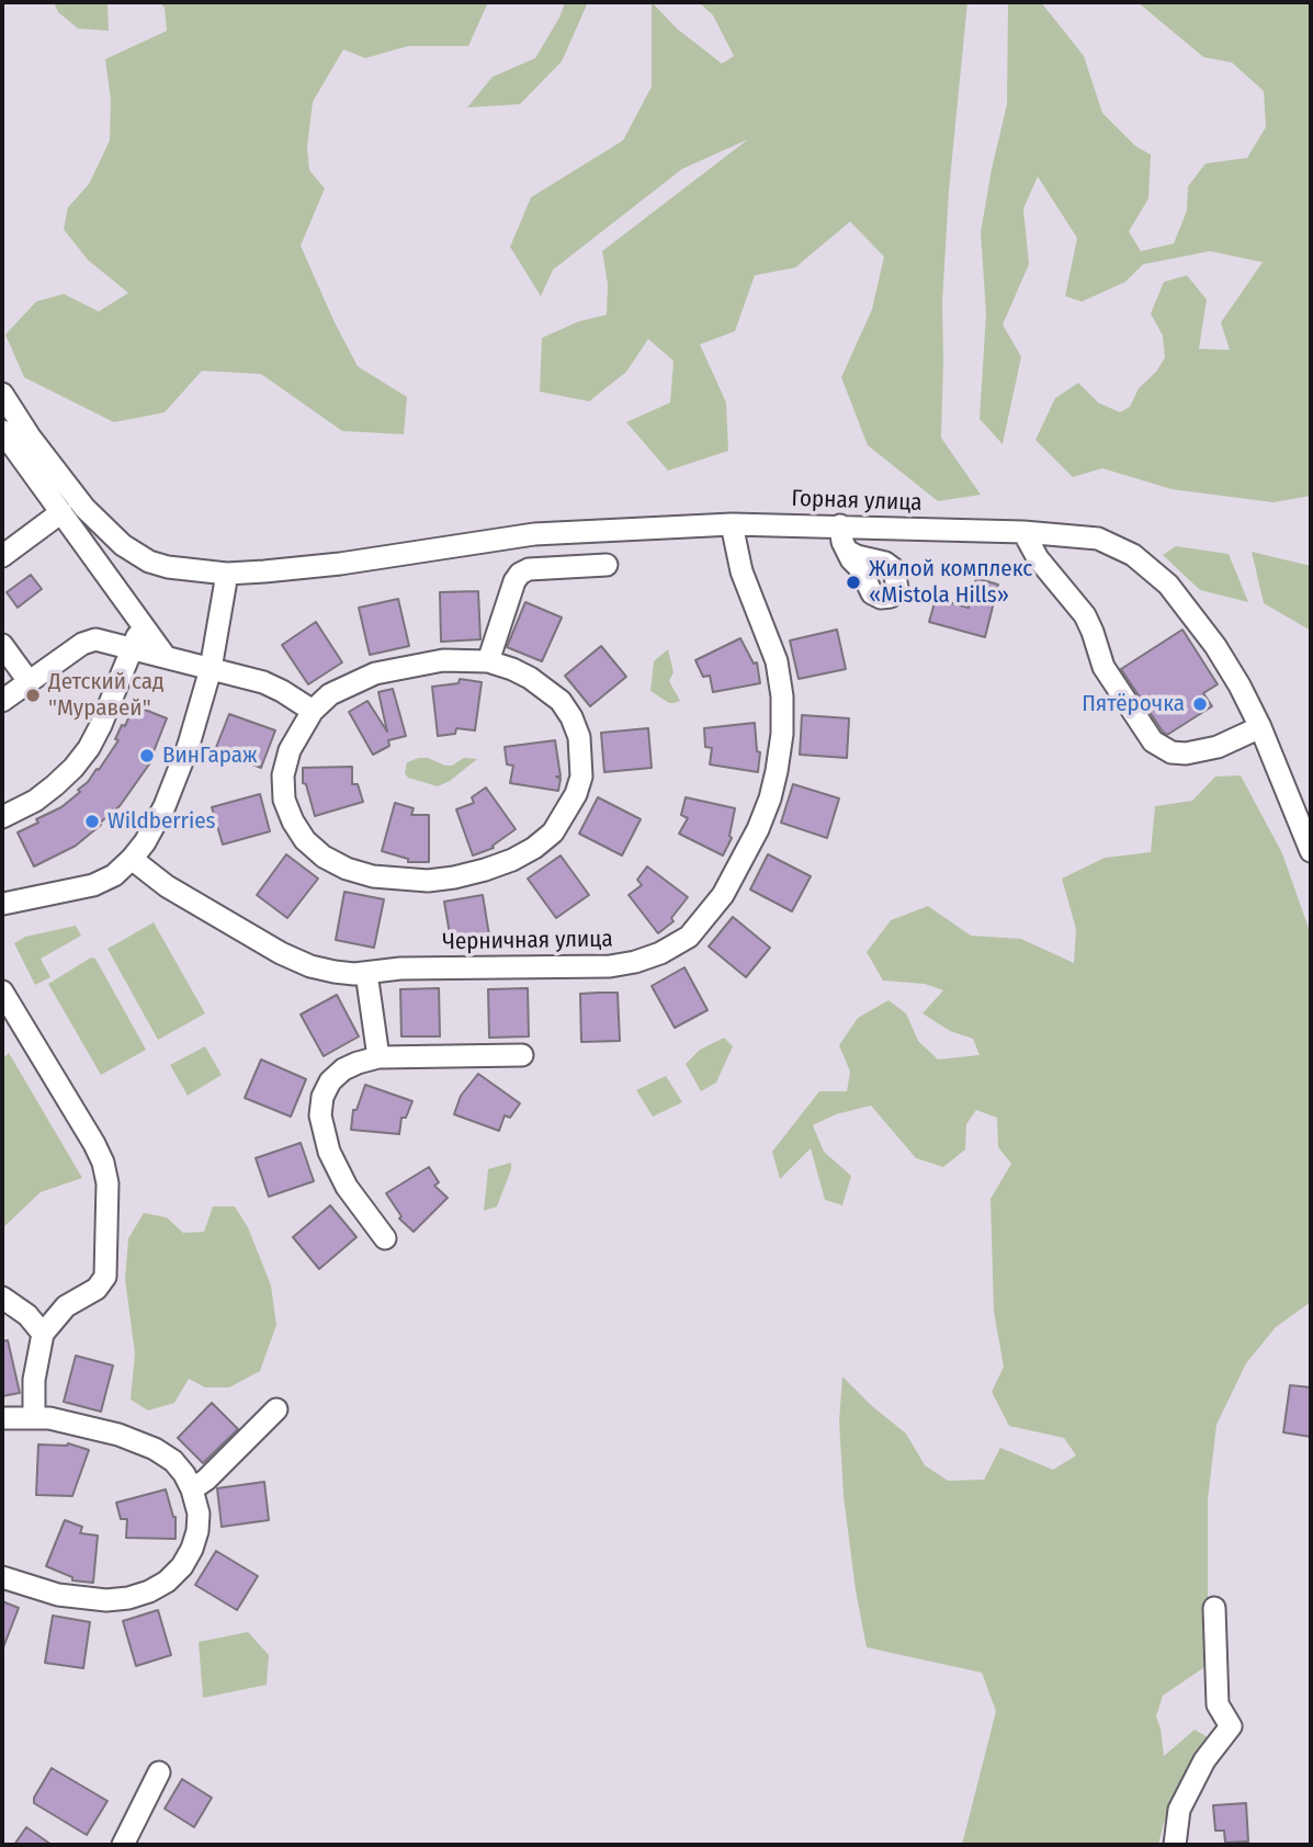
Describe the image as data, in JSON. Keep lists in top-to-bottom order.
{
  "streets": {
    "street": ["Горная улица", "Черничная улица"]
  },
  "crossings": [
    ["Горная улица", "Черничная улица"]
  ],
  "places": [
    "Жилой комплекс «Mistola Hills»",
    "Детский сад \"Муравей\"",
    "Пятёрочка",
    "ВинГараж",
    "Wildberries"
  ]
}
